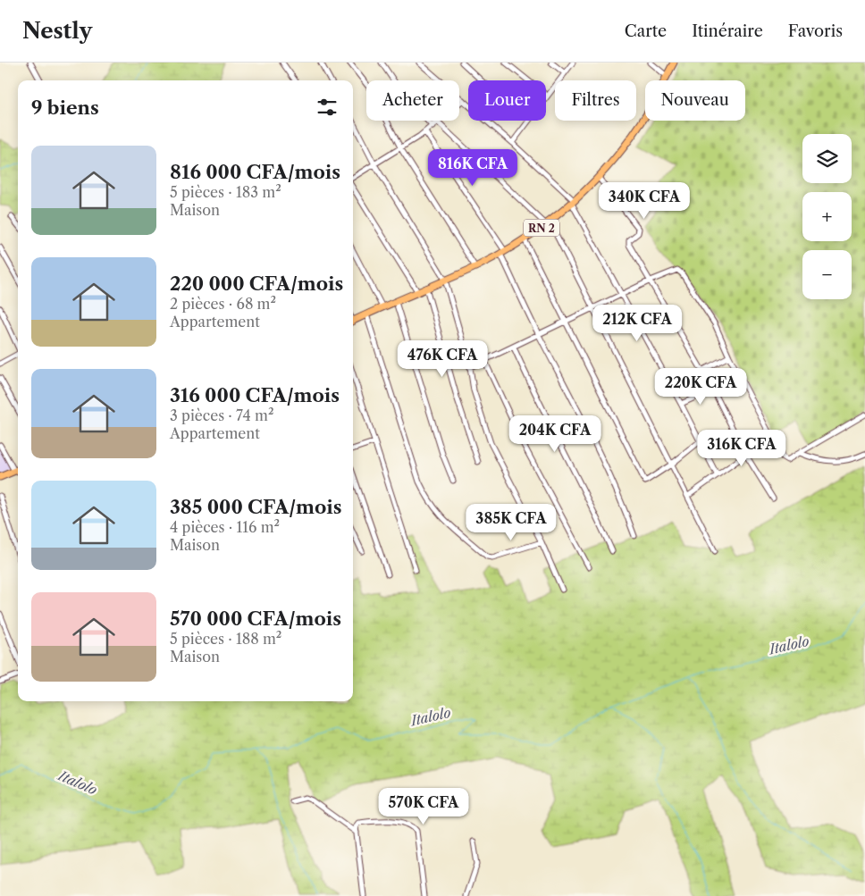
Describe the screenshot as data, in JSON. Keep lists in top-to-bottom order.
{
  "streets": {
    "highway": ["RN 2"]
  },
  "water": ["Italolo"],
  "page": {
    "header": "Nestly",
    "nav": ["Carte", "Itinéraire", "Favoris"],
    "chip": [
      "Acheter",
      "Louer",
      "Filtres",
      "Nouveau"
    ],
    "heading": "9 biens",
    "map_buttons": ["+", "−"],
    "list": [
      {
        "name": "816 000 CFA/mois",
        "note": "5 pièces · 183 m² · Maison"
      },
      {
        "name": "220 000 CFA/mois",
        "note": "2 pièces · 68 m² · Appartement"
      },
      {
        "name": "316 000 CFA/mois",
        "note": "3 pièces · 74 m² · Appartement"
      },
      {
        "name": "385 000 CFA/mois",
        "note": "4 pièces · 116 m² · Maison"
      },
      {
        "name": "570 000 CFA/mois",
        "note": "5 pièces · 188 m² · Maison"
      }
    ],
    "price": [
      "816K CFA",
      "340K CFA",
      "212K CFA",
      "476K CFA",
      "220K CFA",
      "204K CFA",
      "316K CFA",
      "385K CFA",
      "570K CFA"
    ]
  }
}
